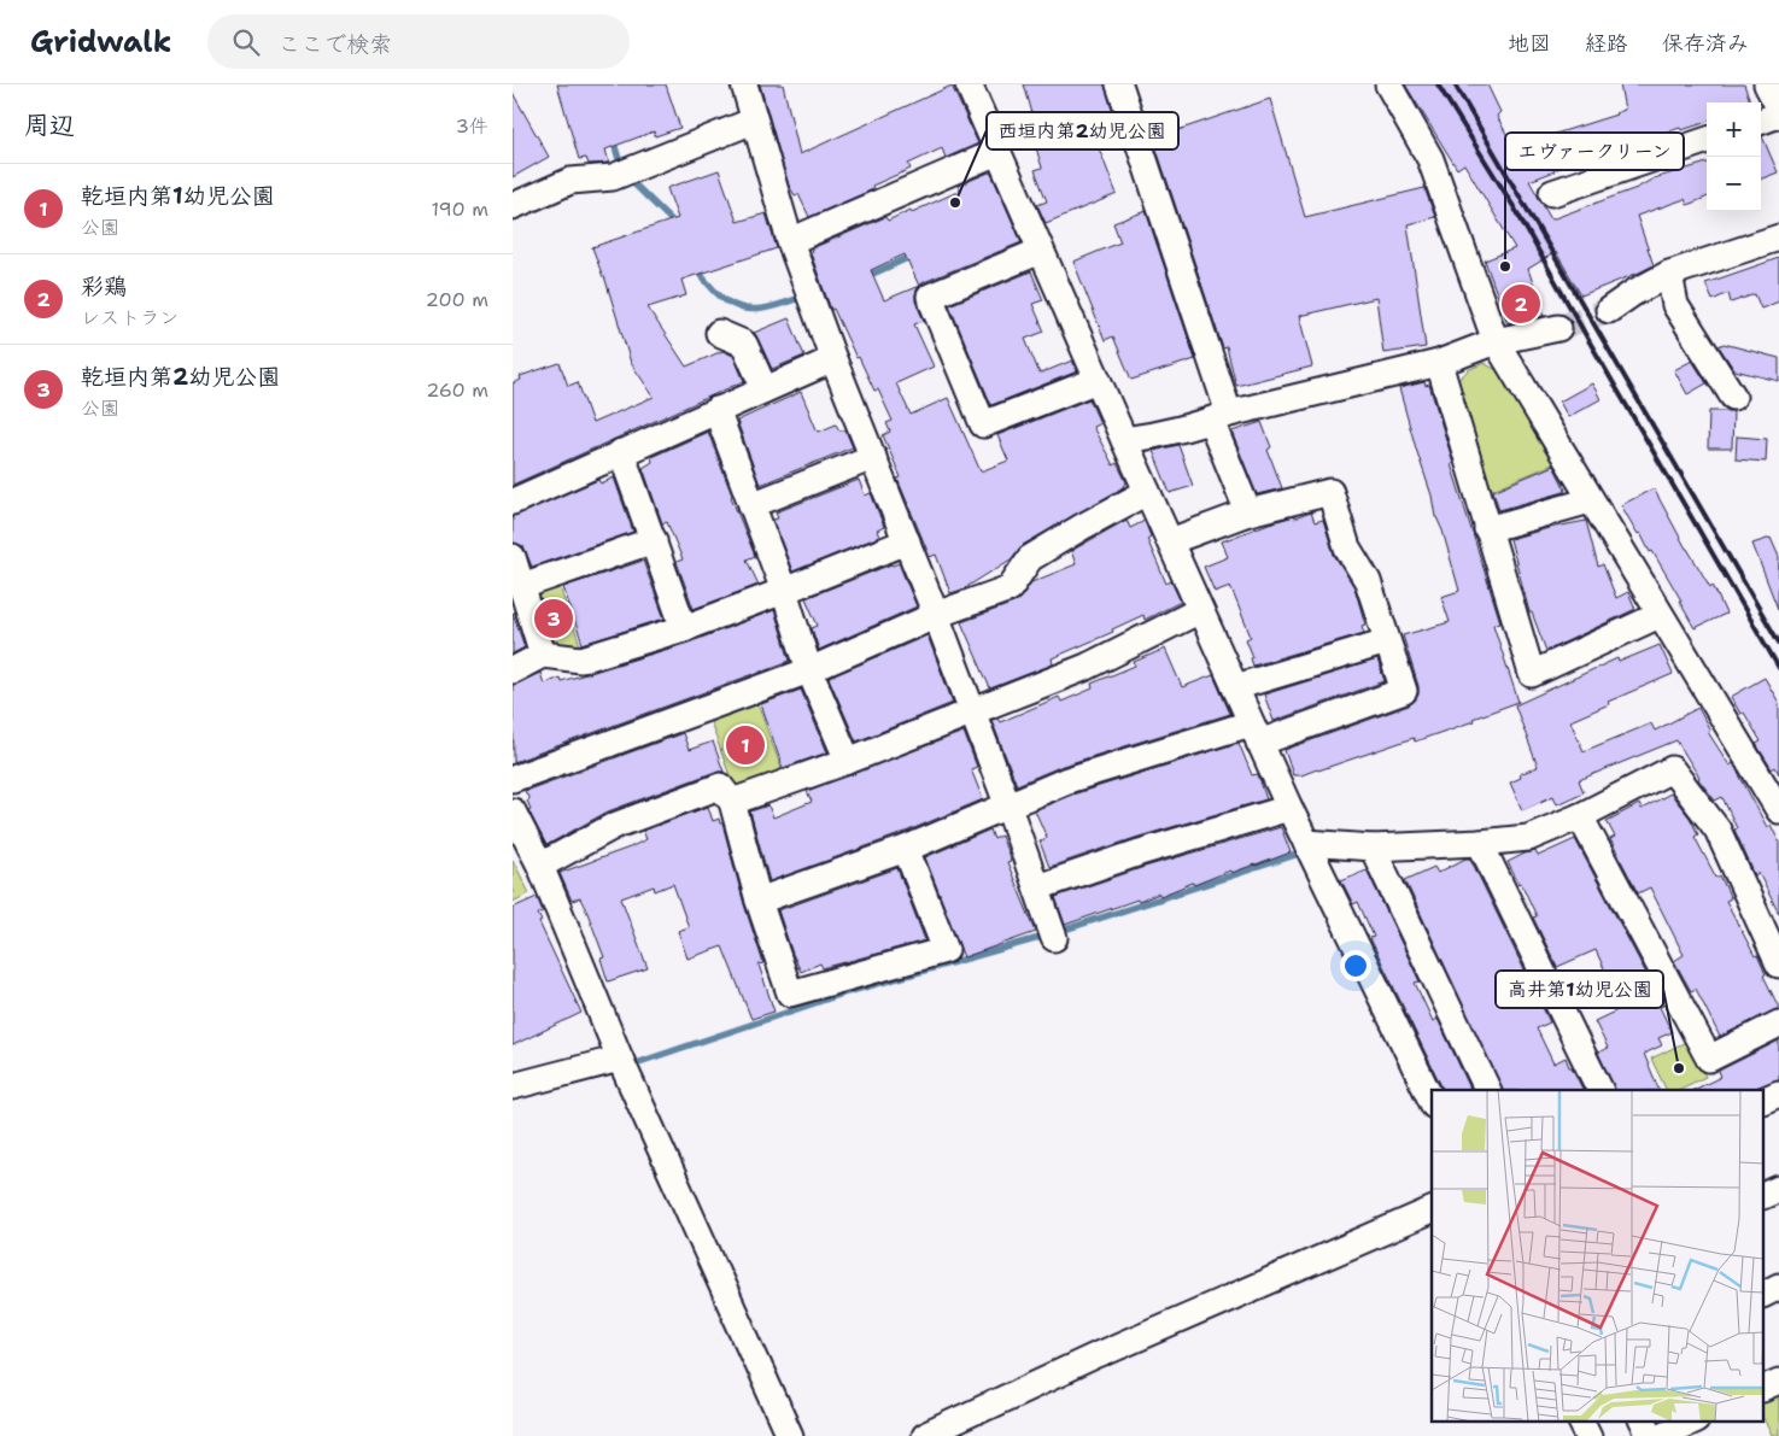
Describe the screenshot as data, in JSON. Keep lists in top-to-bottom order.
{
  "places": ["西垣内第2幼児公園", "エヴァークリーン", "高井第1幼児公園"],
  "page": {
    "header": "Gridwalk",
    "search": "ここで検索",
    "nav": ["地図", "経路", "保存済み"],
    "heading": ["周辺", "3件"],
    "map_buttons": ["+", "−"],
    "list": [
      {
        "mark": "1",
        "name": "乾垣内第1幼児公園",
        "note": "公園",
        "value": "190 m"
      },
      {
        "mark": "2",
        "name": "彩鶏",
        "note": "レストラン",
        "value": "200 m"
      },
      {
        "mark": "3",
        "name": "乾垣内第2幼児公園",
        "note": "公園",
        "value": "260 m"
      }
    ],
    "pins": ["2", "3", "1"]
  }
}
